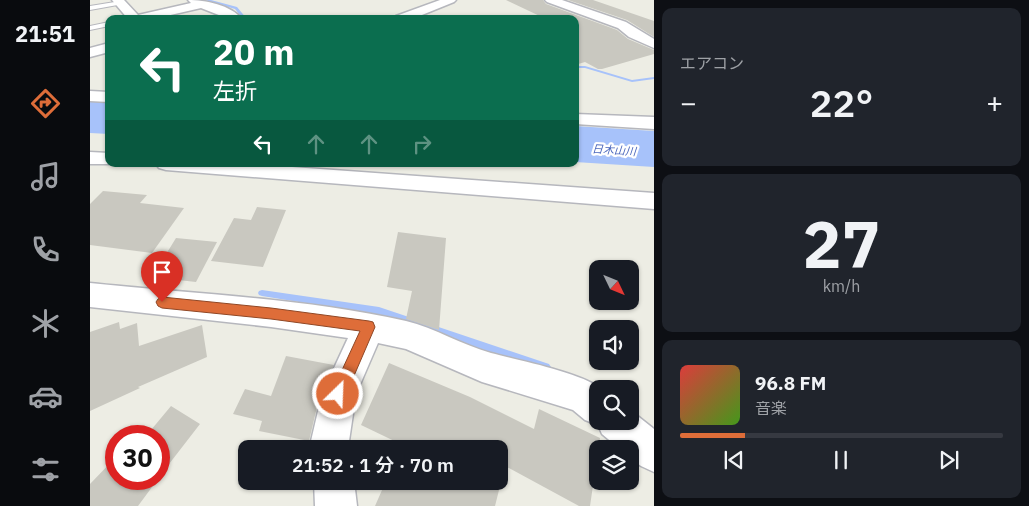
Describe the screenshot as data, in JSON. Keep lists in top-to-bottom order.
{
  "water": ["日木山川"],
  "north": "bottom right",
  "page": {
    "tabs": "21:51",
    "tile": [
      "エアコン",
      ["27", "km/h"]
    ],
    "turn": ["20 m", "左折"],
    "heat": ["−", "22°", "+"],
    "song": ["96.8 FM", "音楽"],
    "limit": "30",
    "trip": "21:52 · 1 分 · 70 m"
  }
}
